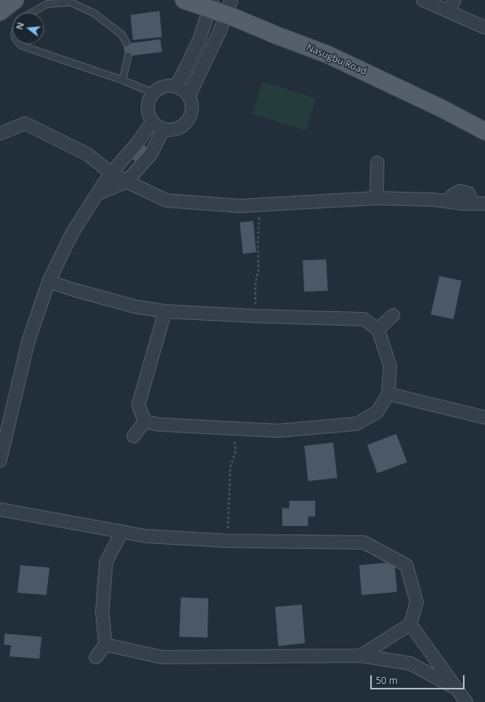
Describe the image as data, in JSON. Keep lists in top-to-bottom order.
{
  "streets": {
    "main road": ["Nasugbu Road"]
  },
  "scale_bar": "50 m",
  "north": "left"
}
